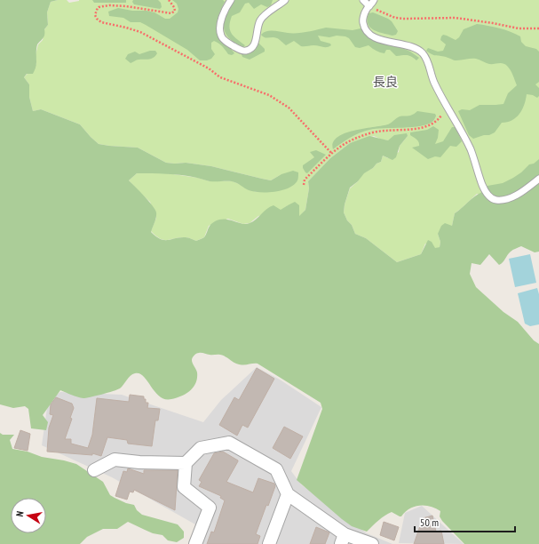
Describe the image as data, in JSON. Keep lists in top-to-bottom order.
{
  "districts": ["長良"],
  "scale_bar": "50 m",
  "north": "left"
}
